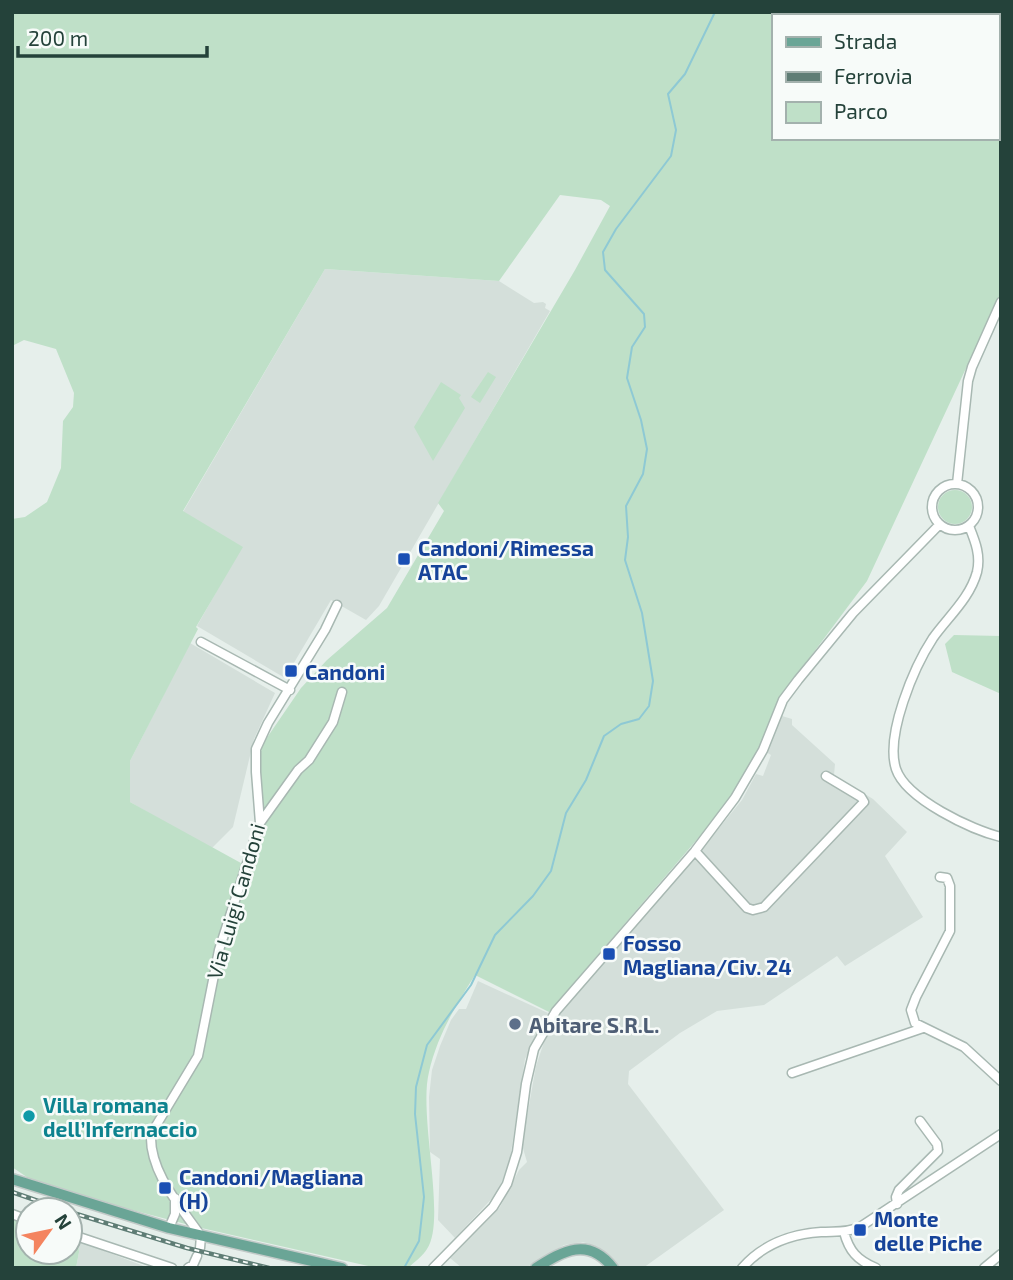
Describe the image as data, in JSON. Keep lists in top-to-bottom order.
{
  "streets": {
    "street": ["Via Luigi Candoni"]
  },
  "places": {
    "transit": [
      "Candoni/Rimessa ATAC",
      "Candoni",
      "Fosso Magliana/Civ. 24",
      "Candoni/Magliana (H)",
      "Monte delle Piche"
    ],
    "other": ["Abitare S.R.L.", "Villa romana dell’Infernaccio"]
  },
  "legend": ["Strada", "Ferrovia", "Parco"],
  "scale_bar": "200 m",
  "north": "top right"
}
